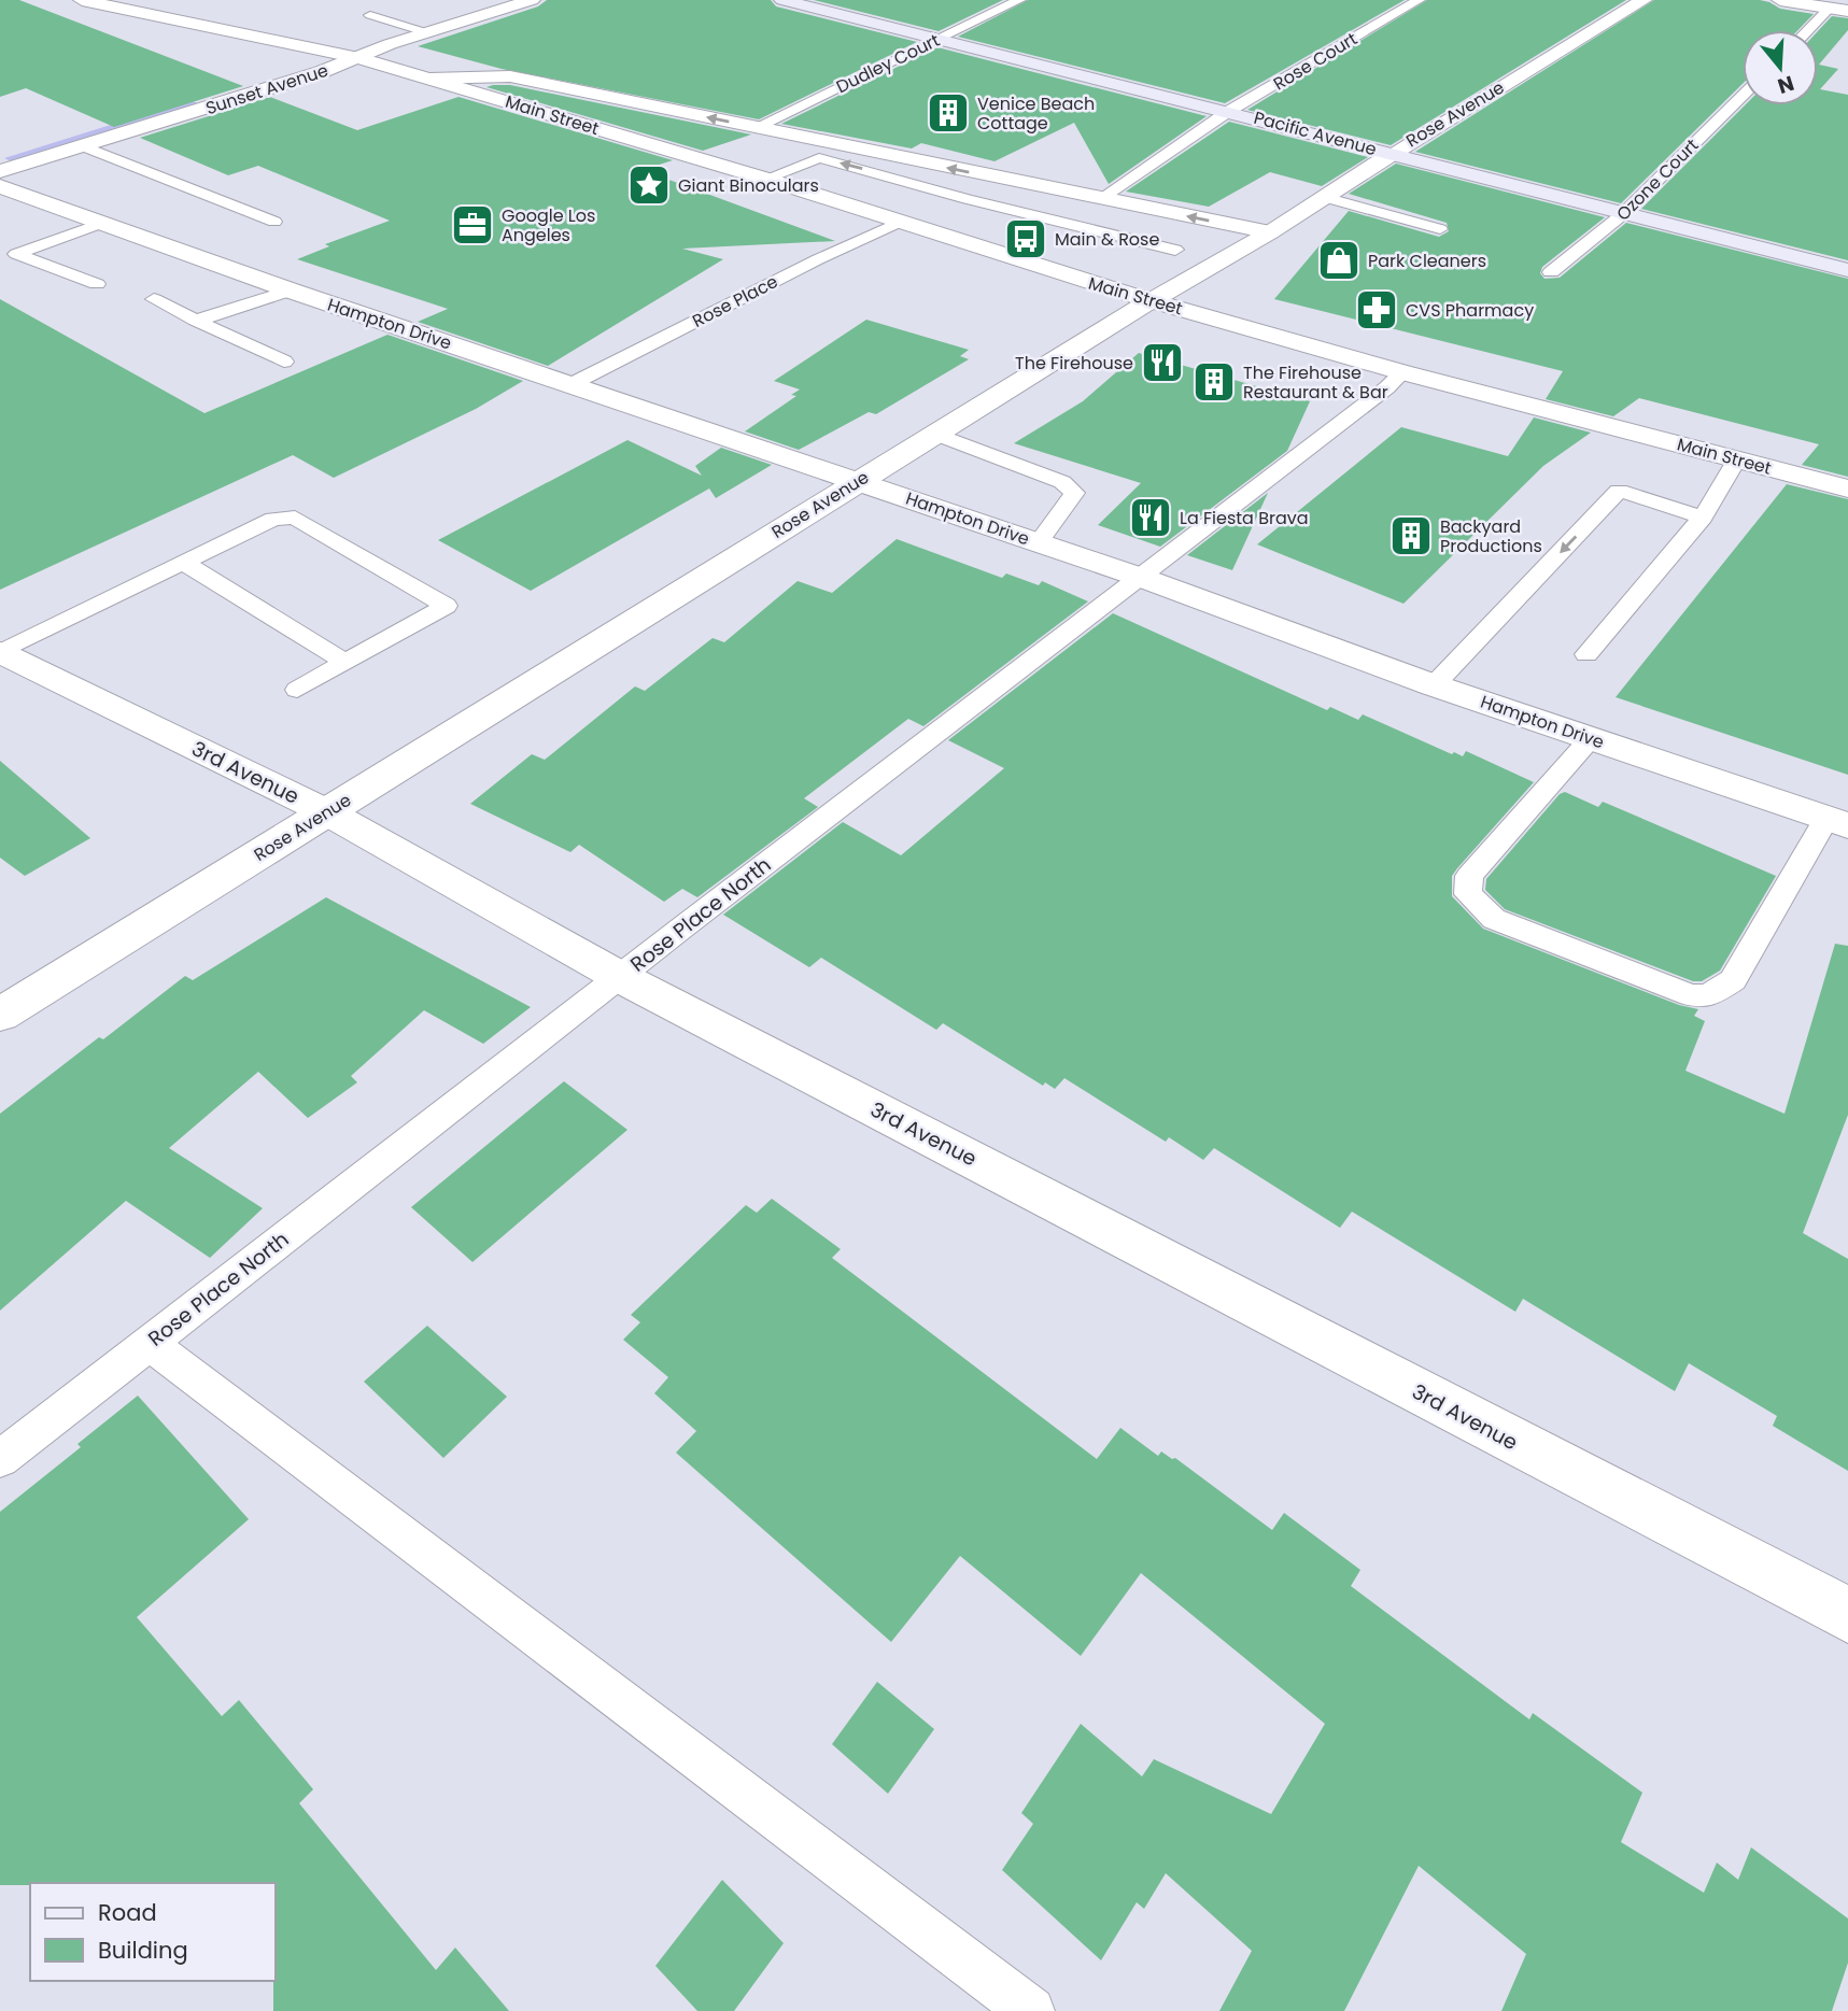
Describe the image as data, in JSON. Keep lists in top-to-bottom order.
{
  "streets": {
    "main road": ["Pacific Avenue"],
    "street": [
      "Sunset Avenue",
      "Rose Avenue",
      "Main Street",
      "Hampton Drive",
      "3rd Avenue"
    ],
    "lane": [
      "Rose Court",
      "Dudley Court",
      "Ozone Court",
      "Rose Place",
      "Rose Place North"
    ]
  },
  "crossings": [
    ["Rose Court", "Main Street"],
    ["Rose Court", "Pacific Avenue"],
    ["Dudley Court", "Main Street"],
    ["Dudley Court", "Pacific Avenue"],
    ["Sunset Avenue", "Main Street"],
    ["Rose Avenue", "Main Street"],
    ["Rose Avenue", "Pacific Avenue"],
    ["Rose Avenue", "Hampton Drive"],
    ["Rose Avenue", "3rd Avenue"],
    ["Main Street", "Rose Place"],
    ["Main Street", "Rose Place North"],
    ["Pacific Avenue", "Ozone Court"],
    ["Rose Place", "Hampton Drive"],
    ["Hampton Drive", "Rose Place North"],
    ["3rd Avenue", "Rose Place North"]
  ],
  "places": {
    "building": ["Venice Beach Cottage", "The Firehouse Restaurant & Bar", "Backyard Productions"],
    "place": ["Giant Binoculars"],
    "office": ["Google Los Angeles"],
    "bus stop": ["Main & Rose"],
    "shop": ["Park Cleaners"],
    "pharmacy": ["CVS Pharmacy"],
    "restaurant": ["The Firehouse", "La Fiesta Brava"]
  },
  "legend": ["Road", "Building"],
  "north": "bottom"
}
